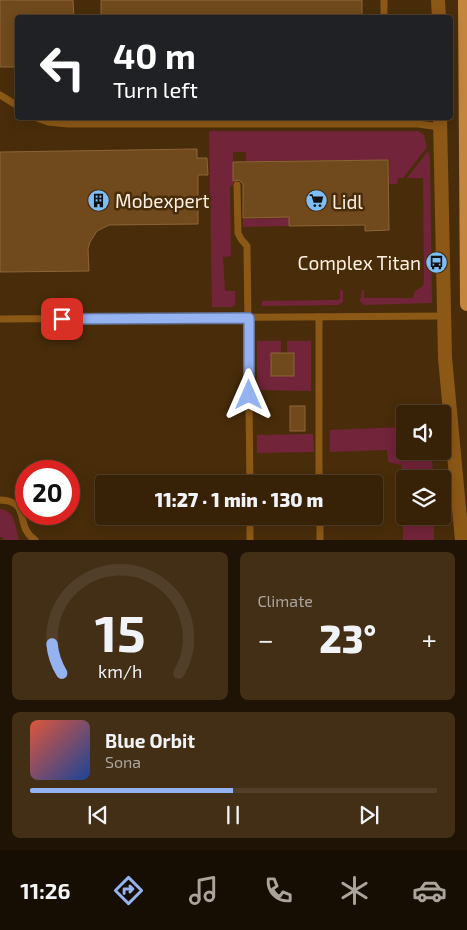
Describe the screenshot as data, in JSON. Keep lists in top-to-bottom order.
{
  "places": {
    "building": ["Mobexpert"],
    "supermarket": ["Lidl"],
    "bus stop": ["Complex Titan"]
  },
  "page": {
    "turn": ["40 m", "Turn left"],
    "limit": "20",
    "trip": "11:27 · 1 min · 130 m",
    "tile": "Climate",
    "heat": ["−", "23°", "+"],
    "song": ["Blue Orbit", "Sona"],
    "tabs": "11:26",
    "gauge": ["15", "km/h"]
  }
}
